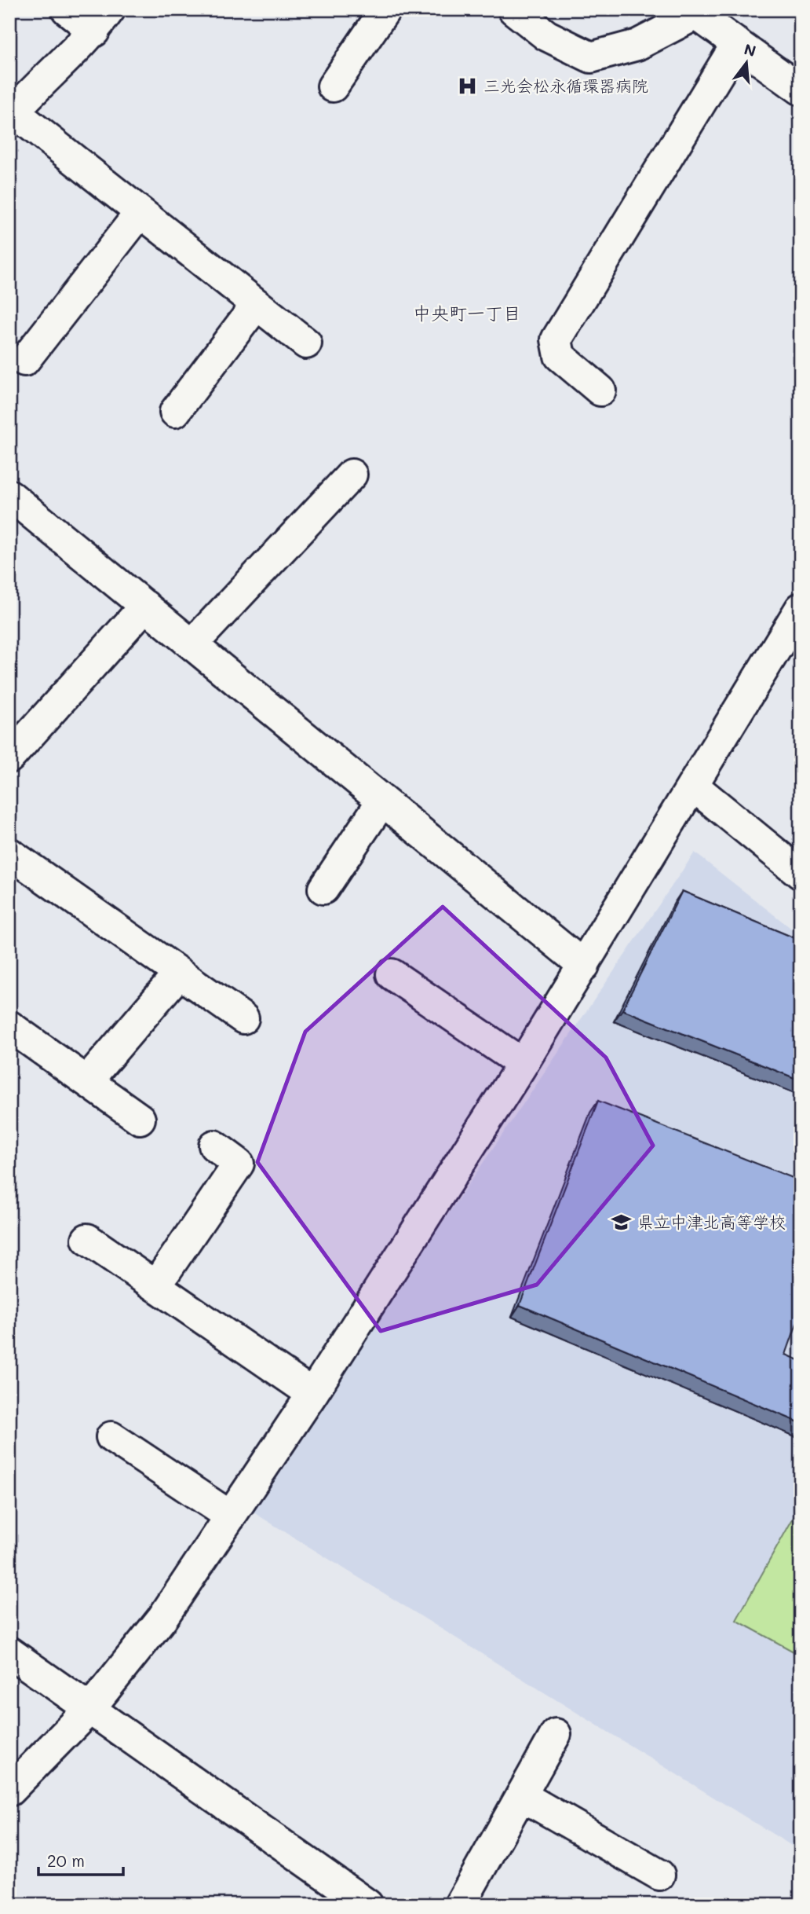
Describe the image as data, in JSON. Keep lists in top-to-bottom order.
{
  "districts": ["中央町一丁目"],
  "places": {
    "hospital": ["三光会松永循環器病院"],
    "school or university": ["県立中津北高等学校"]
  },
  "scale_bar": "20 m",
  "north": "top"
}
